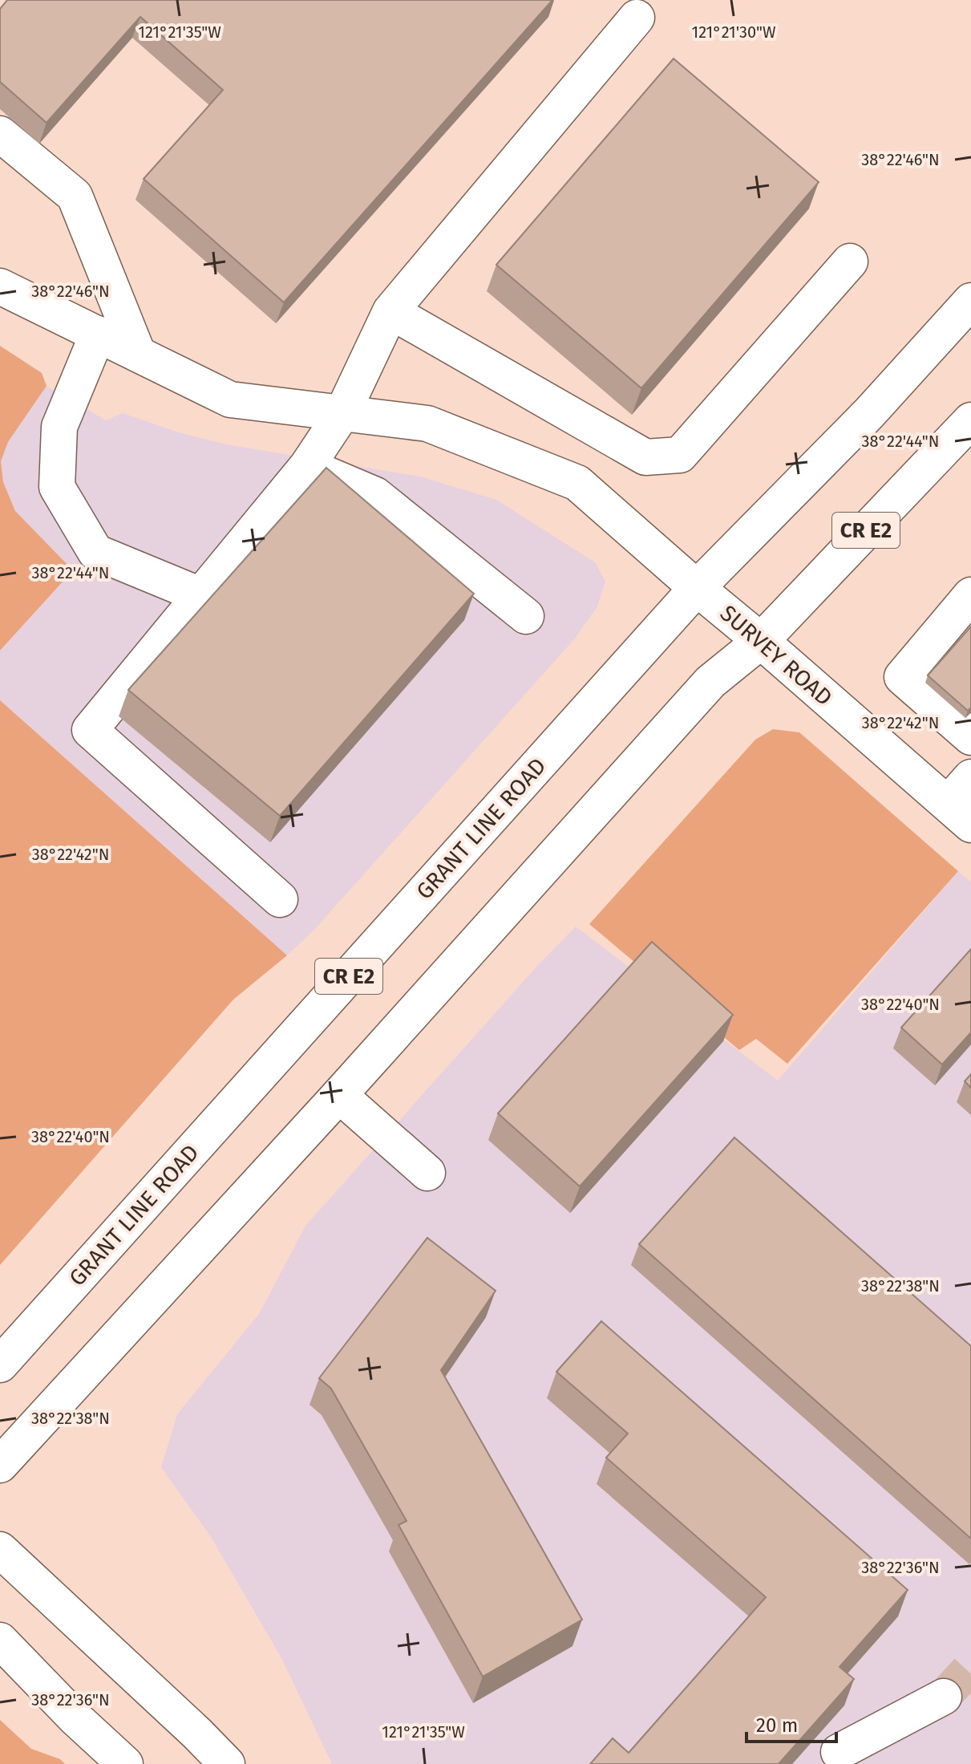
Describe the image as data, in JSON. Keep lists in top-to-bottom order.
{
  "streets": {
    "main road": ["CR E2", "SURVEY ROAD", "GRANT LINE ROAD"]
  },
  "crossings": [
    ["CR E2", "SURVEY ROAD"],
    ["SURVEY ROAD", "GRANT LINE ROAD"]
  ],
  "scale_bar": "20 m",
  "coordinates": [
    "121°21'35\"W",
    "121°21'30\"W",
    "38°22'46\"N",
    "38°22'44\"N",
    "38°22'42\"N",
    "38°22'40\"N",
    "38°22'38\"N",
    "38°22'36\"N"
  ]
}
